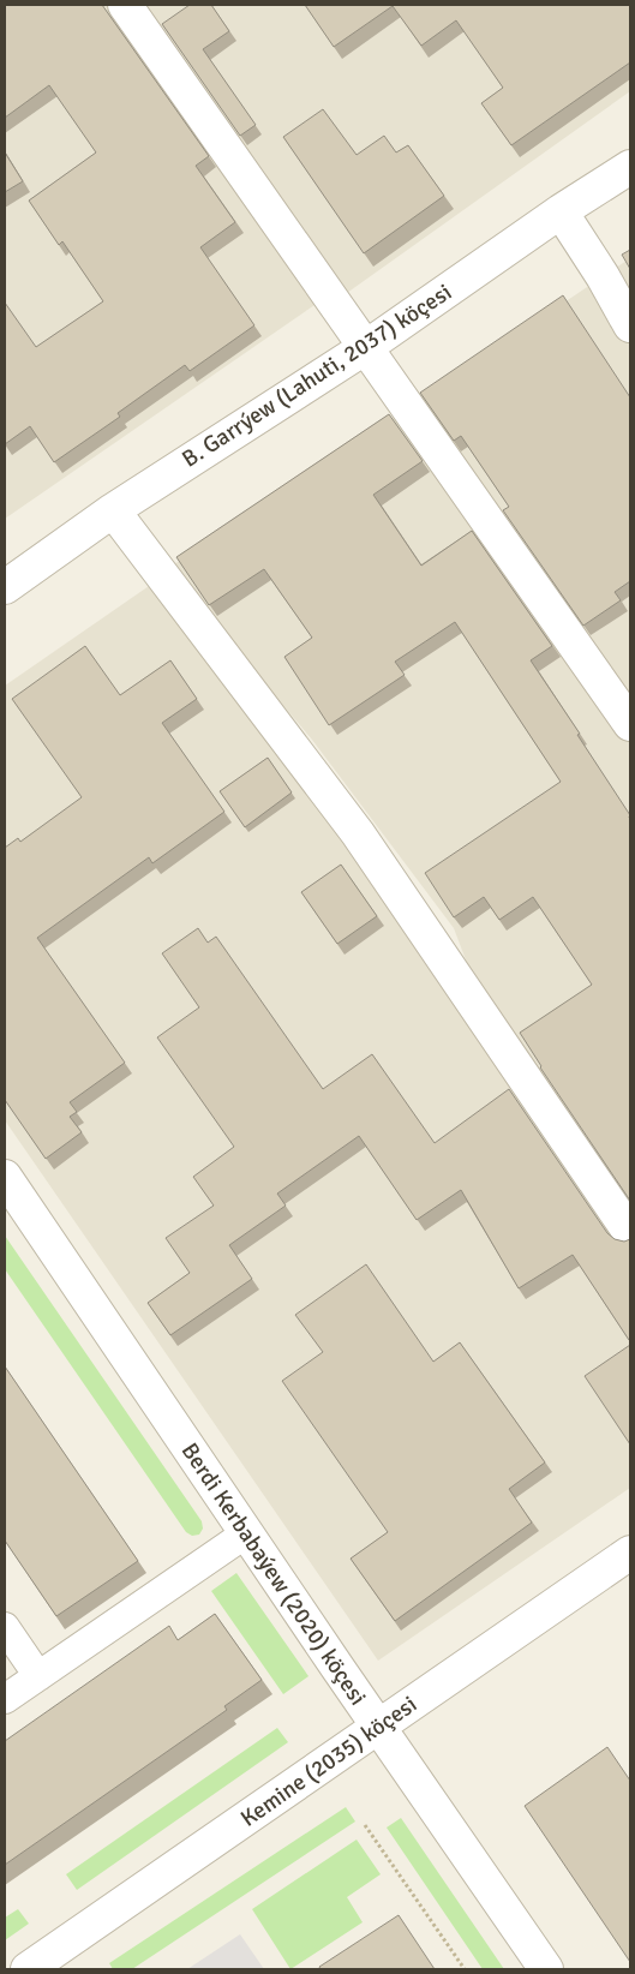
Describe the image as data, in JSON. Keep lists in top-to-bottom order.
{
  "streets": {
    "street": ["B. Garrýew (Lahuti, 2037) köçesi", "Berdi Kerbabaýew (2020) köçesi", "Kemine (2035) köçesi"]
  },
  "crossings": [
    ["Berdi Kerbabaýew (2020) köçesi", "Kemine (2035) köçesi"]
  ]
}
